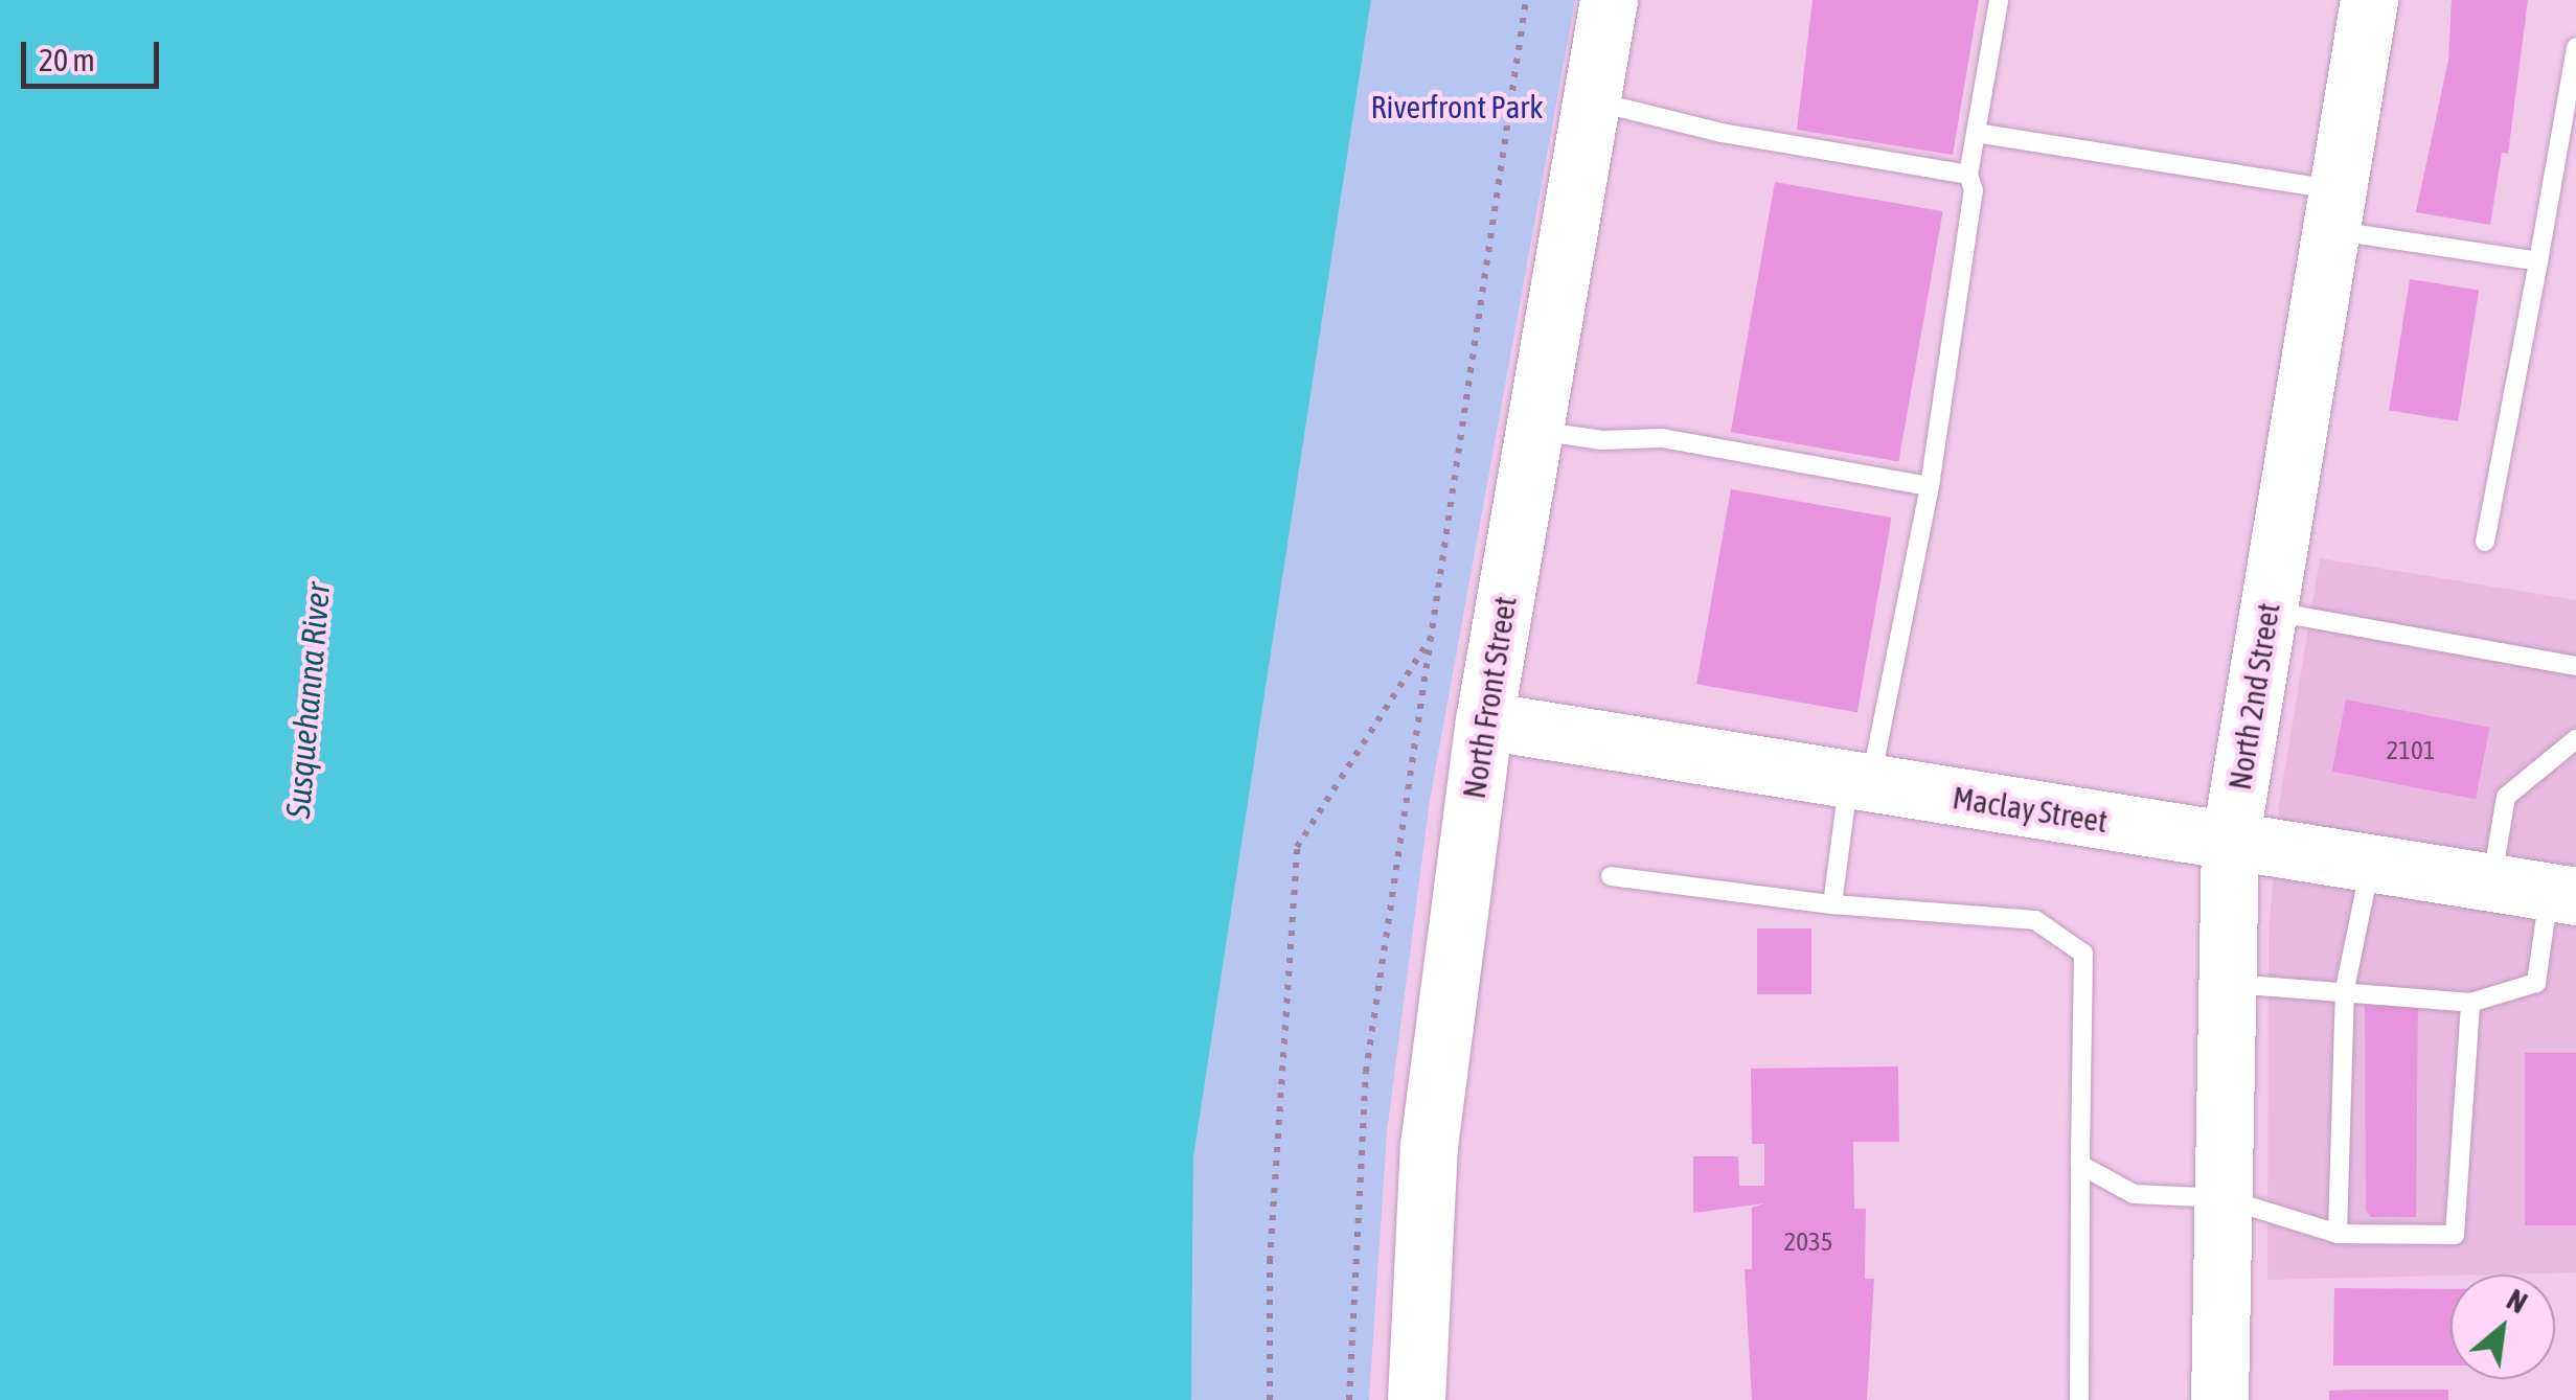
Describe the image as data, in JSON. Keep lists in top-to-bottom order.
{
  "streets": {
    "main road": ["North 2nd Street", "North Front Street", "Maclay Street"]
  },
  "crossings": [
    ["North 2nd Street", "Maclay Street"],
    ["North Front Street", "Maclay Street"]
  ],
  "water": ["Susquehanna River"],
  "parks": ["Riverfront Park"],
  "house_numbers": ["2101", "2035"],
  "scale_bar": "20 m",
  "north": "top right"
}
